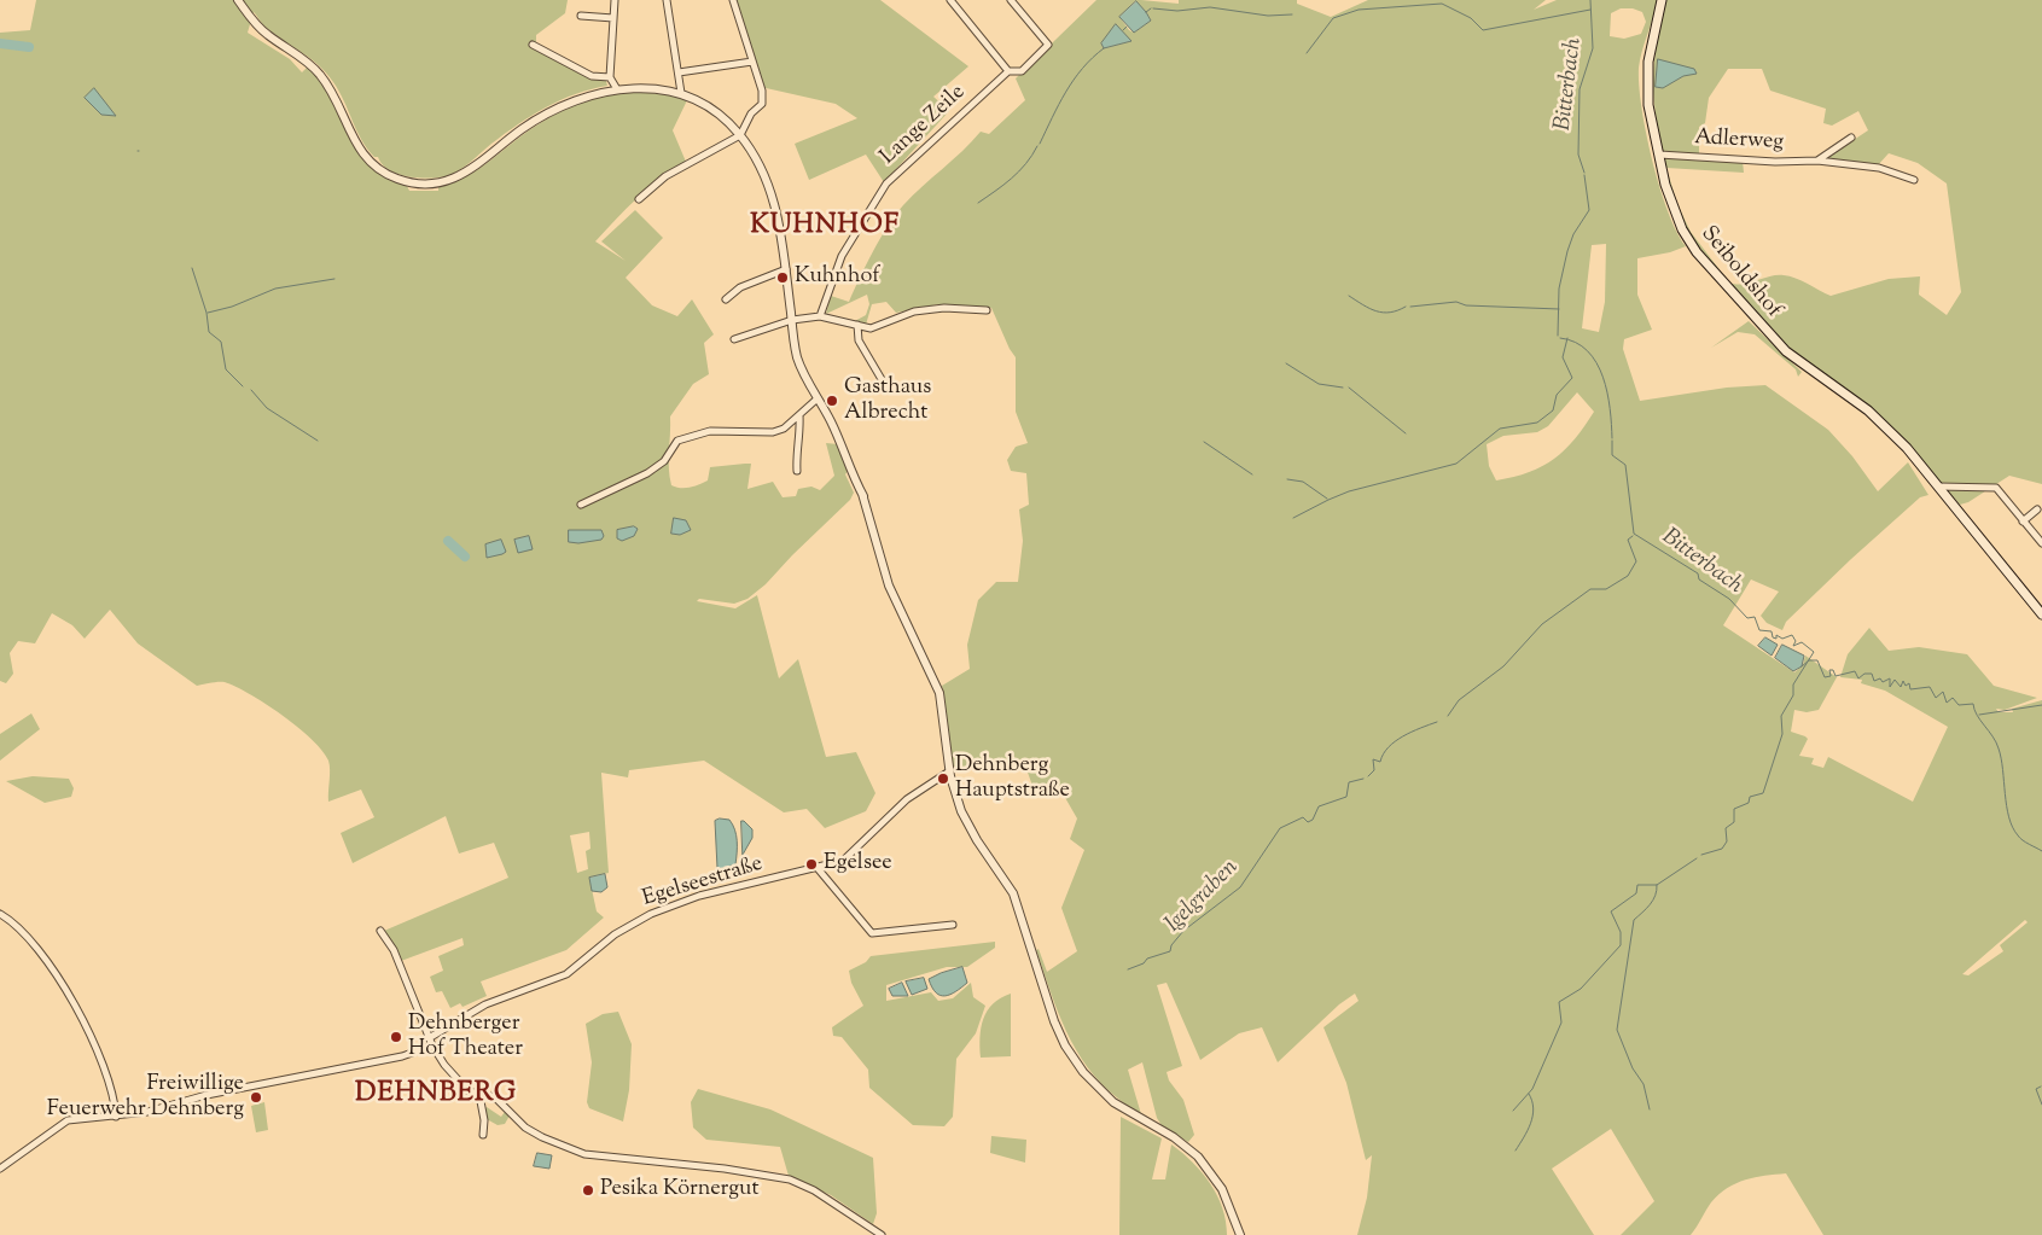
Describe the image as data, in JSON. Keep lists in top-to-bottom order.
{
  "streets": {
    "main road": ["Seiboldshof"],
    "street": ["Lange Zeile", "Adlerweg", "Egelseestraße"]
  },
  "crossings": [
    ["Adlerweg", "Seiboldshof"]
  ],
  "districts": ["KUHNHOF", "DEHNBERG"],
  "water": ["Bitterbach", "Igelgraben"],
  "places": [
    "Kuhnhof",
    "Gasthaus Albrecht",
    "Dehnberg Hauptstraße",
    "Egelsee",
    "Dehnberger Hof Theater",
    "Freiwillige Feuerwehr Dehnberg",
    "Pesika Körnergut"
  ]
}
